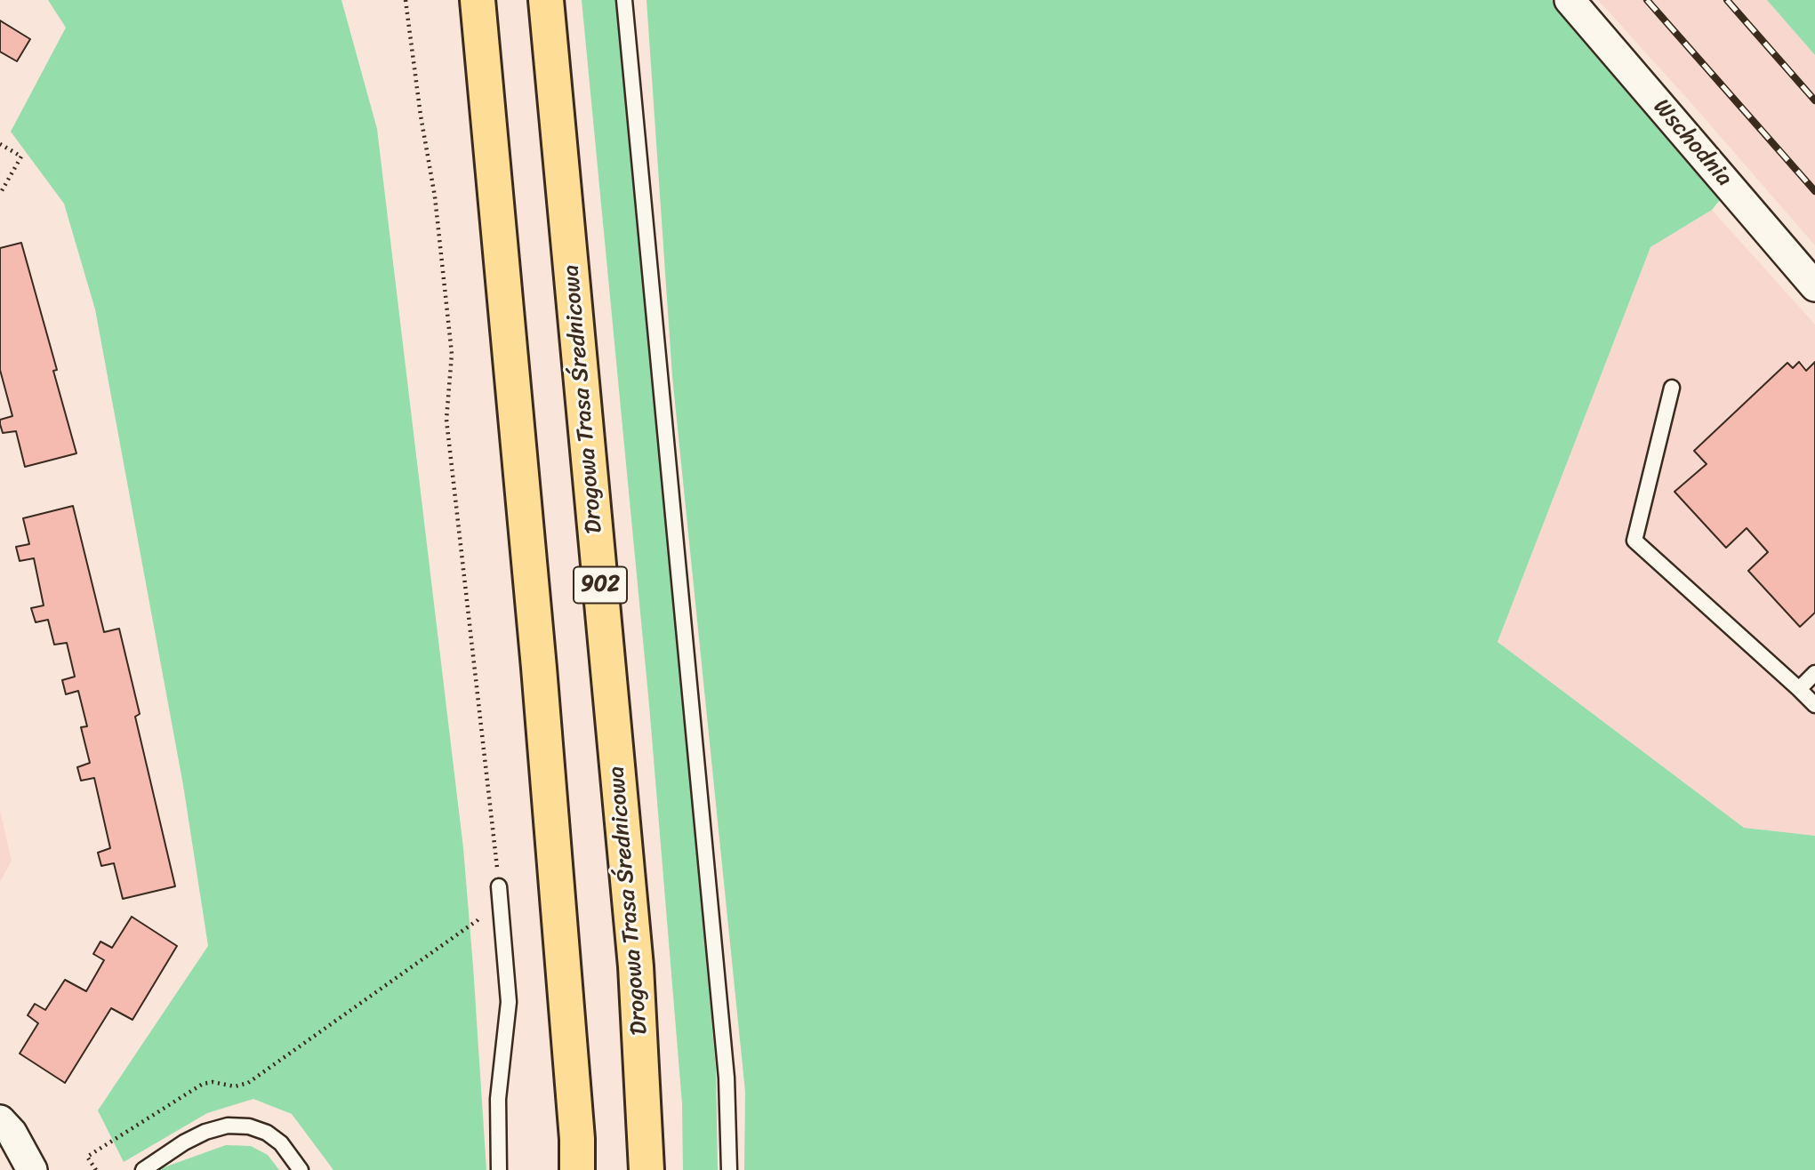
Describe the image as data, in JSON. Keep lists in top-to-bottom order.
{
  "streets": {
    "main road": ["Drogowa Trasa Średnicowa", "902"],
    "street": ["Wschodnia"]
  }
}
